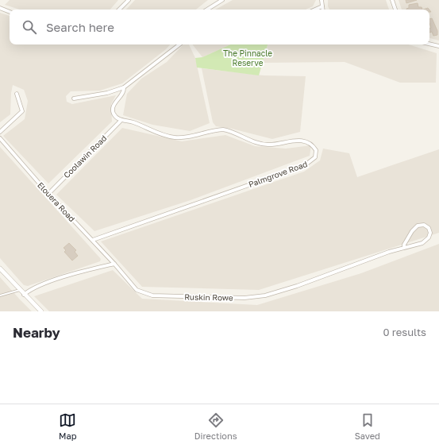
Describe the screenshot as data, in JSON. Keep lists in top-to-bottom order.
{
  "streets": {
    "street": [
      "Coolawin Road",
      "Palmgrove Road",
      "Elouera Road",
      "Ruskin Rowe"
    ]
  },
  "crossings": [
    ["Coolawin Road", "Palmgrove Road"],
    ["Coolawin Road", "Elouera Road"],
    ["Palmgrove Road", "Elouera Road"],
    ["Elouera Road", "Ruskin Rowe"]
  ],
  "parks": ["The Pinnacle Reserve"],
  "page": {
    "search": "Search here",
    "heading": ["Nearby", "0 results"],
    "nav": ["Map", "Directions", "Saved"]
  }
}
